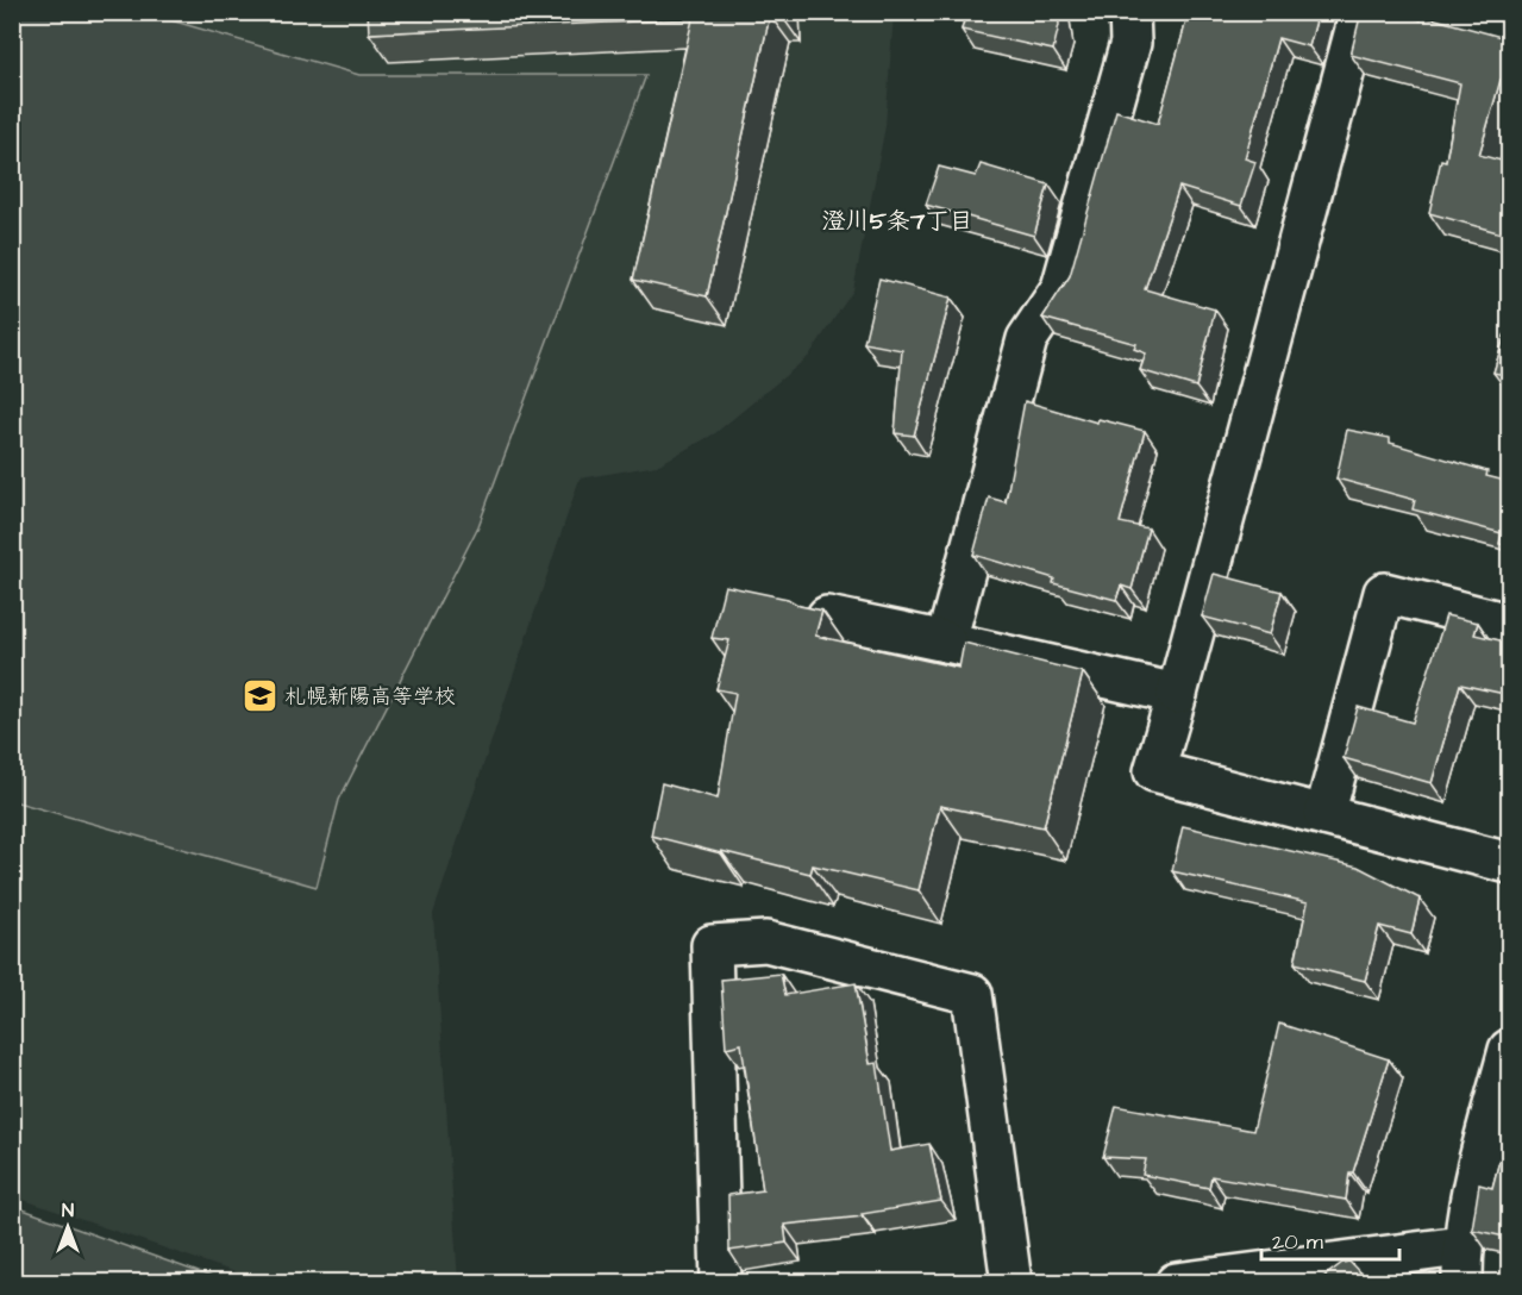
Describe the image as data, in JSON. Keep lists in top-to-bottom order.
{
  "districts": ["澄川5条7丁目"],
  "places": {
    "school or university": ["札幌新陽高等学校"]
  },
  "scale_bar": "20 m",
  "north": "top"
}
